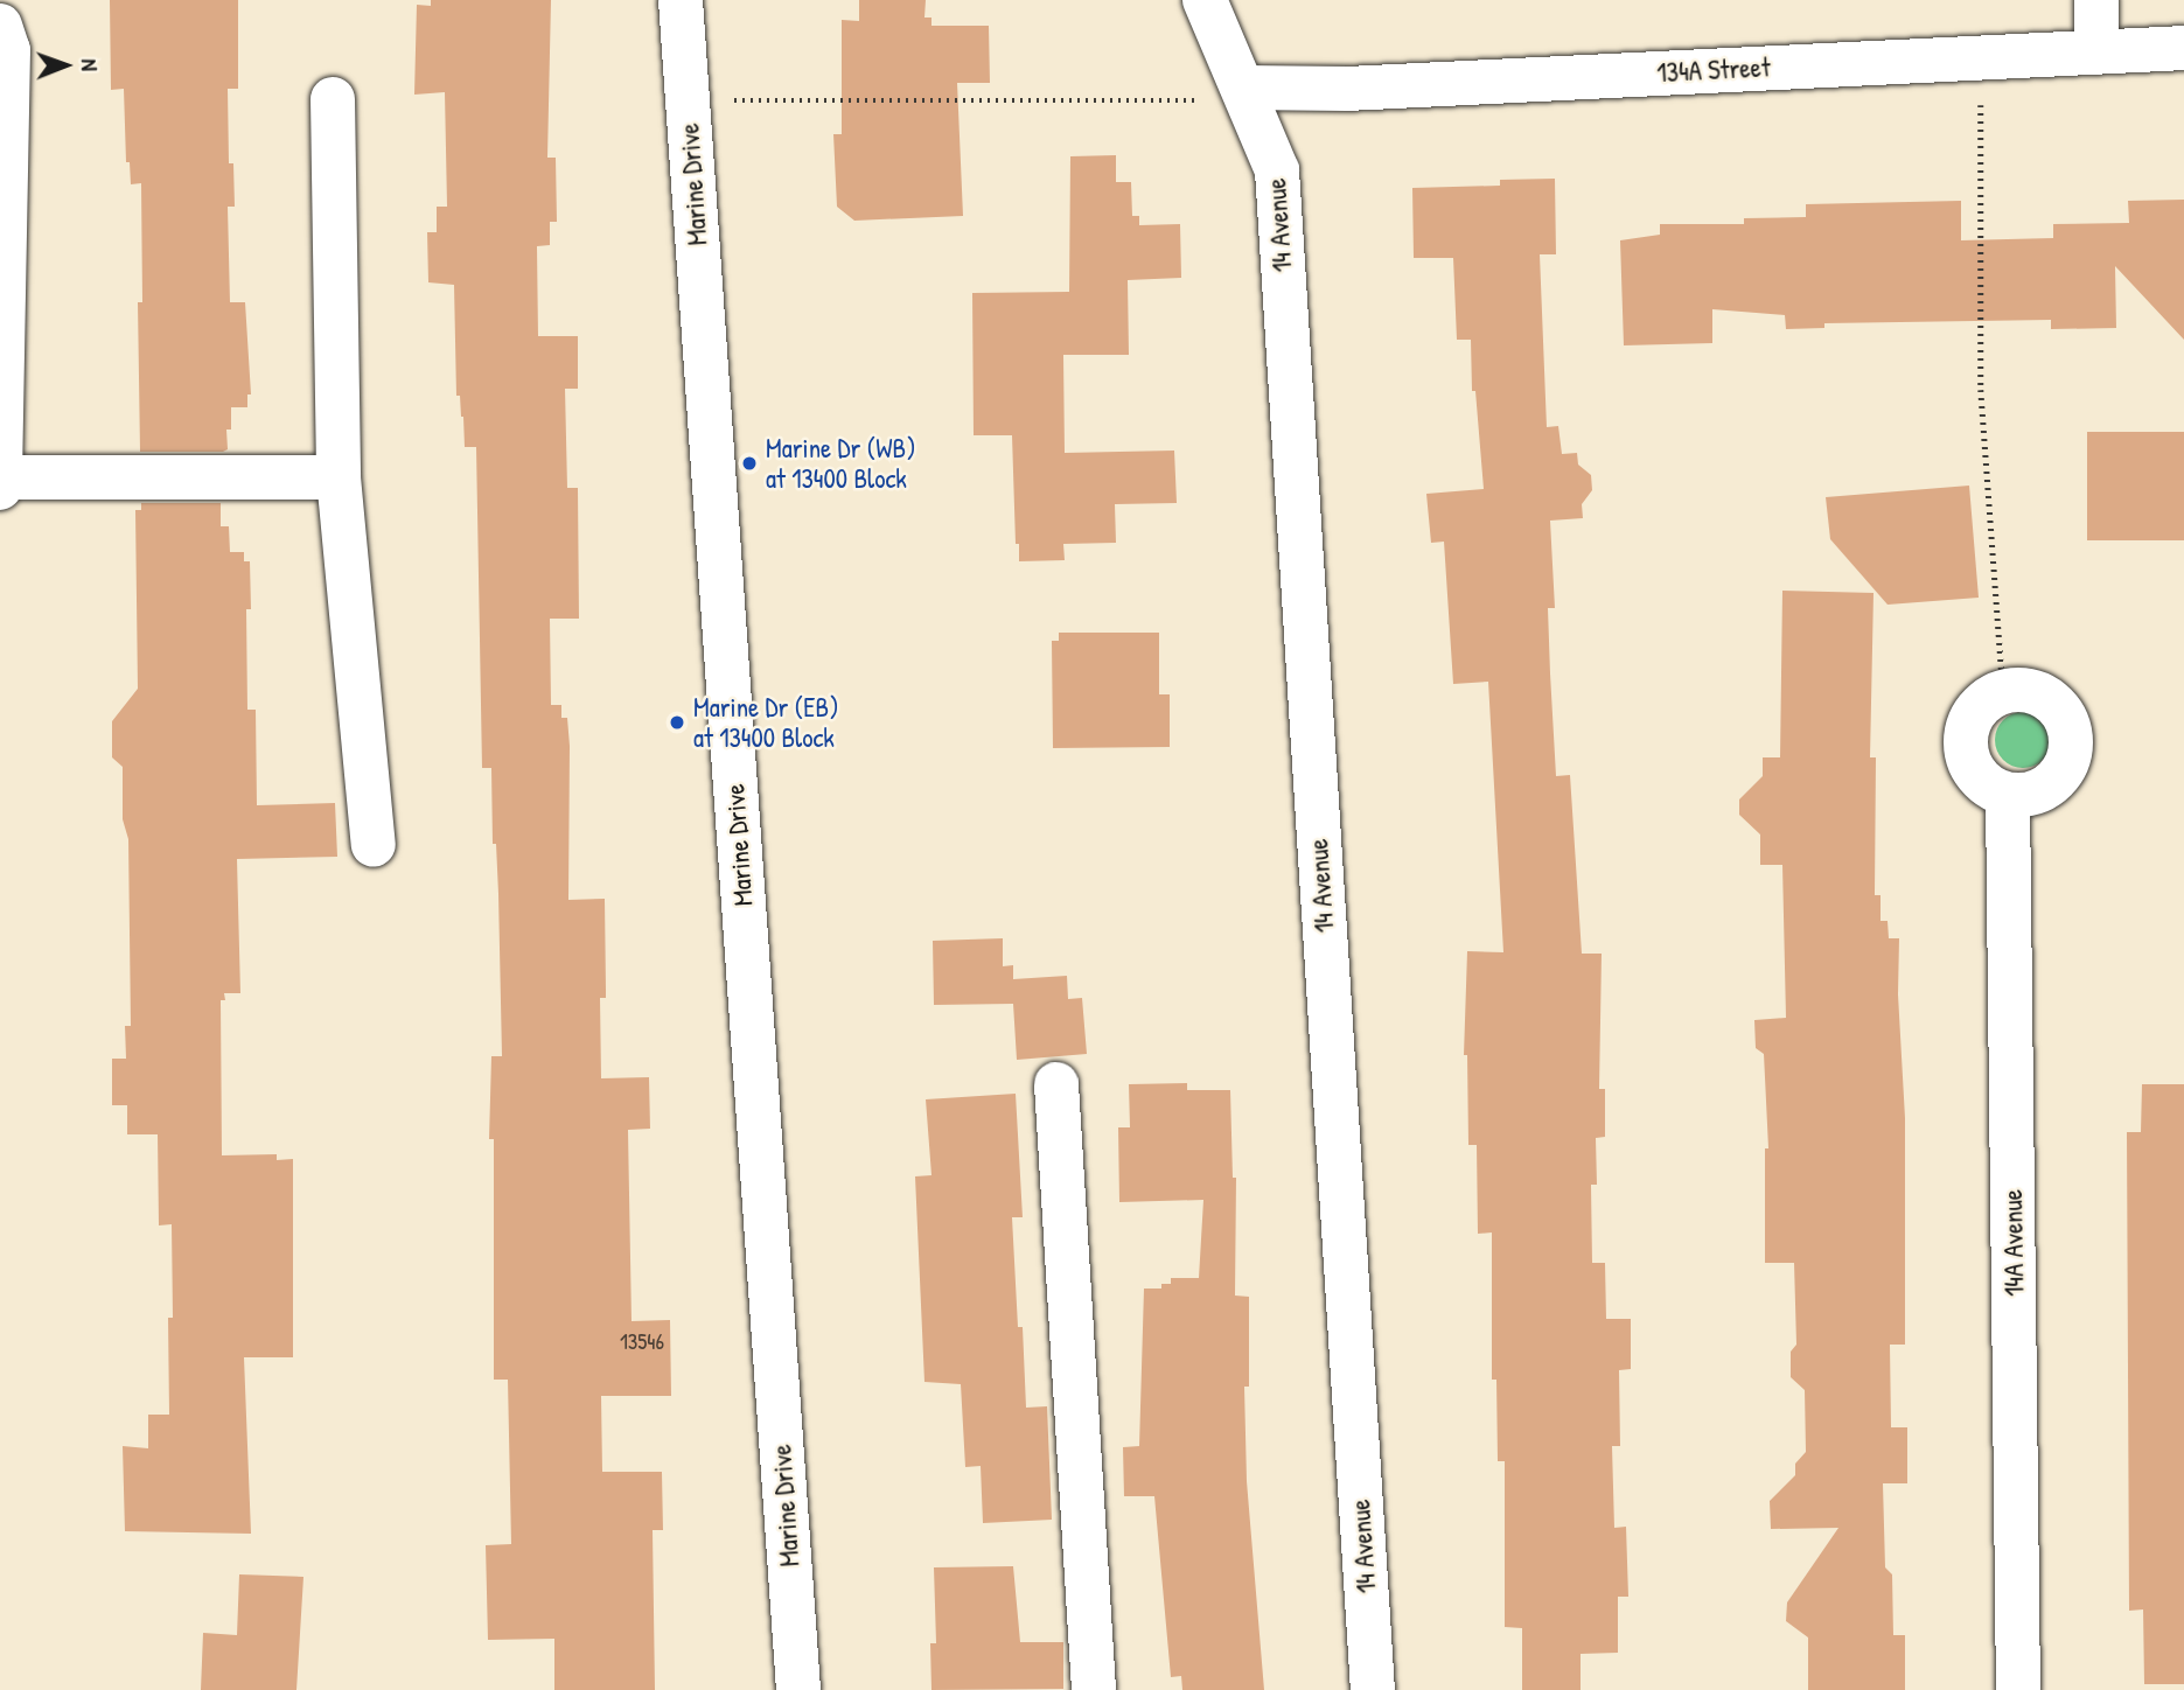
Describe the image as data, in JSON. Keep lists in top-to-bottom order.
{
  "streets": {
    "street": [
      "134A Street",
      "Marine Drive",
      "14 Avenue",
      "14A Avenue"
    ]
  },
  "crossings": [
    ["134A Street", "14 Avenue"]
  ],
  "places": ["Marine Dr (WB) at 13400 Block", "Marine Dr (EB) at 13400 Block"],
  "house_numbers": ["13546"],
  "north": "right"
}
